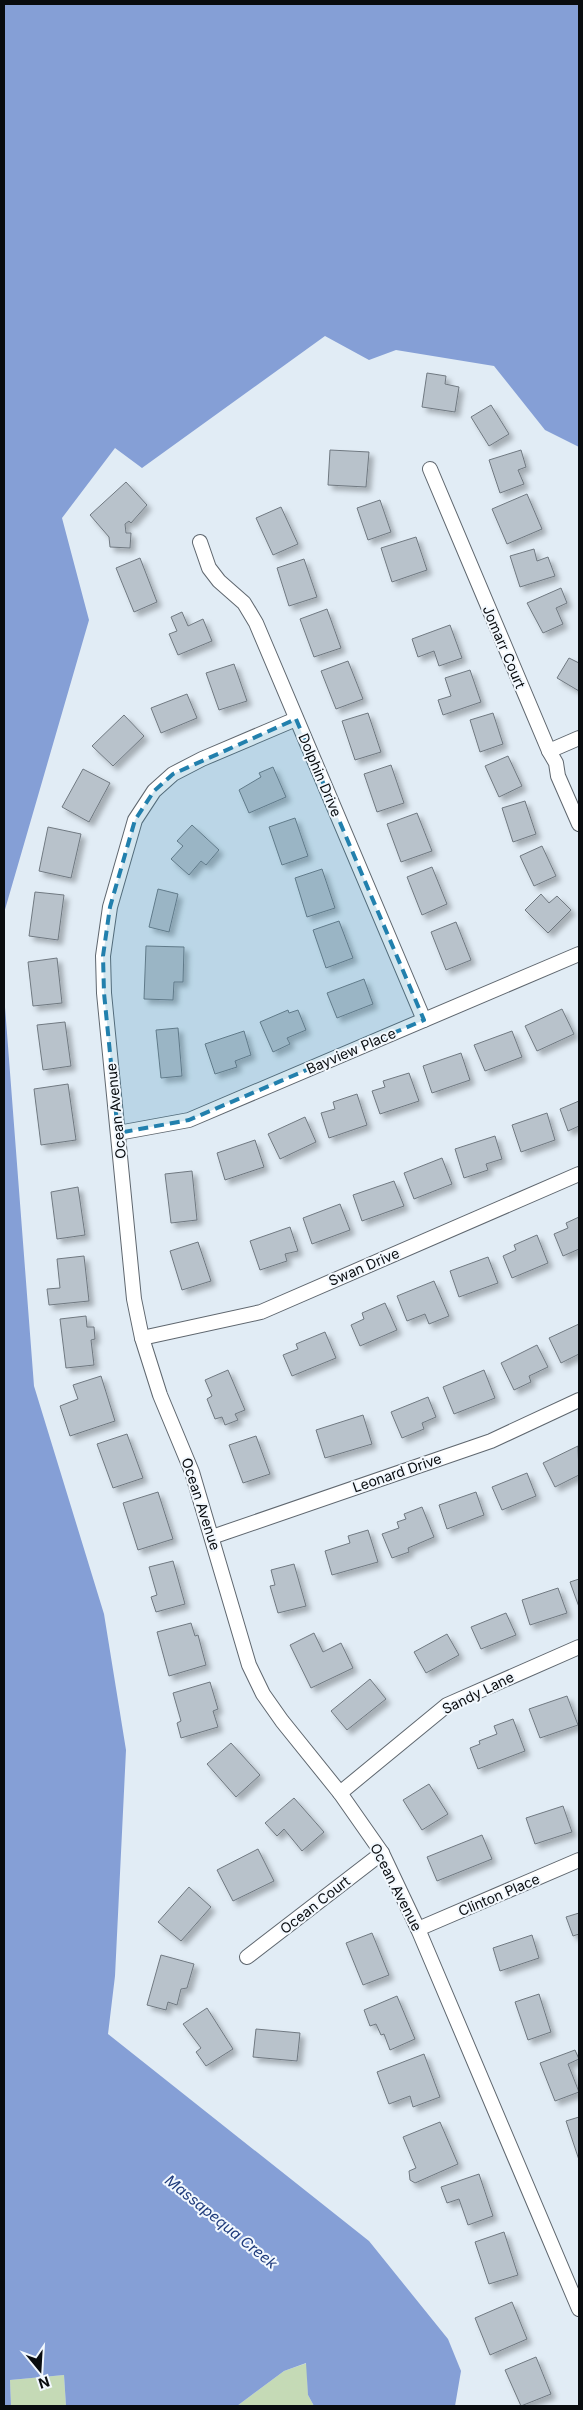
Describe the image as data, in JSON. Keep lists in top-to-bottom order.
{
  "streets": {
    "street": [
      "Jomarr Court",
      "Dolphin Drive",
      "Bayview Place",
      "Ocean Avenue",
      "Swan Drive",
      "Leonard Drive",
      "Sandy Lane",
      "Clinton Place",
      "Ocean Court"
    ]
  },
  "crossings": [
    ["Dolphin Drive", "Bayview Place"],
    ["Dolphin Drive", "Ocean Avenue"],
    ["Bayview Place", "Ocean Avenue"],
    ["Ocean Avenue", "Swan Drive"],
    ["Ocean Avenue", "Leonard Drive"],
    ["Ocean Avenue", "Sandy Lane"],
    ["Ocean Avenue", "Clinton Place"],
    ["Ocean Avenue", "Ocean Court"]
  ],
  "water": ["Massapequa Creek"],
  "north": "bottom"
}
